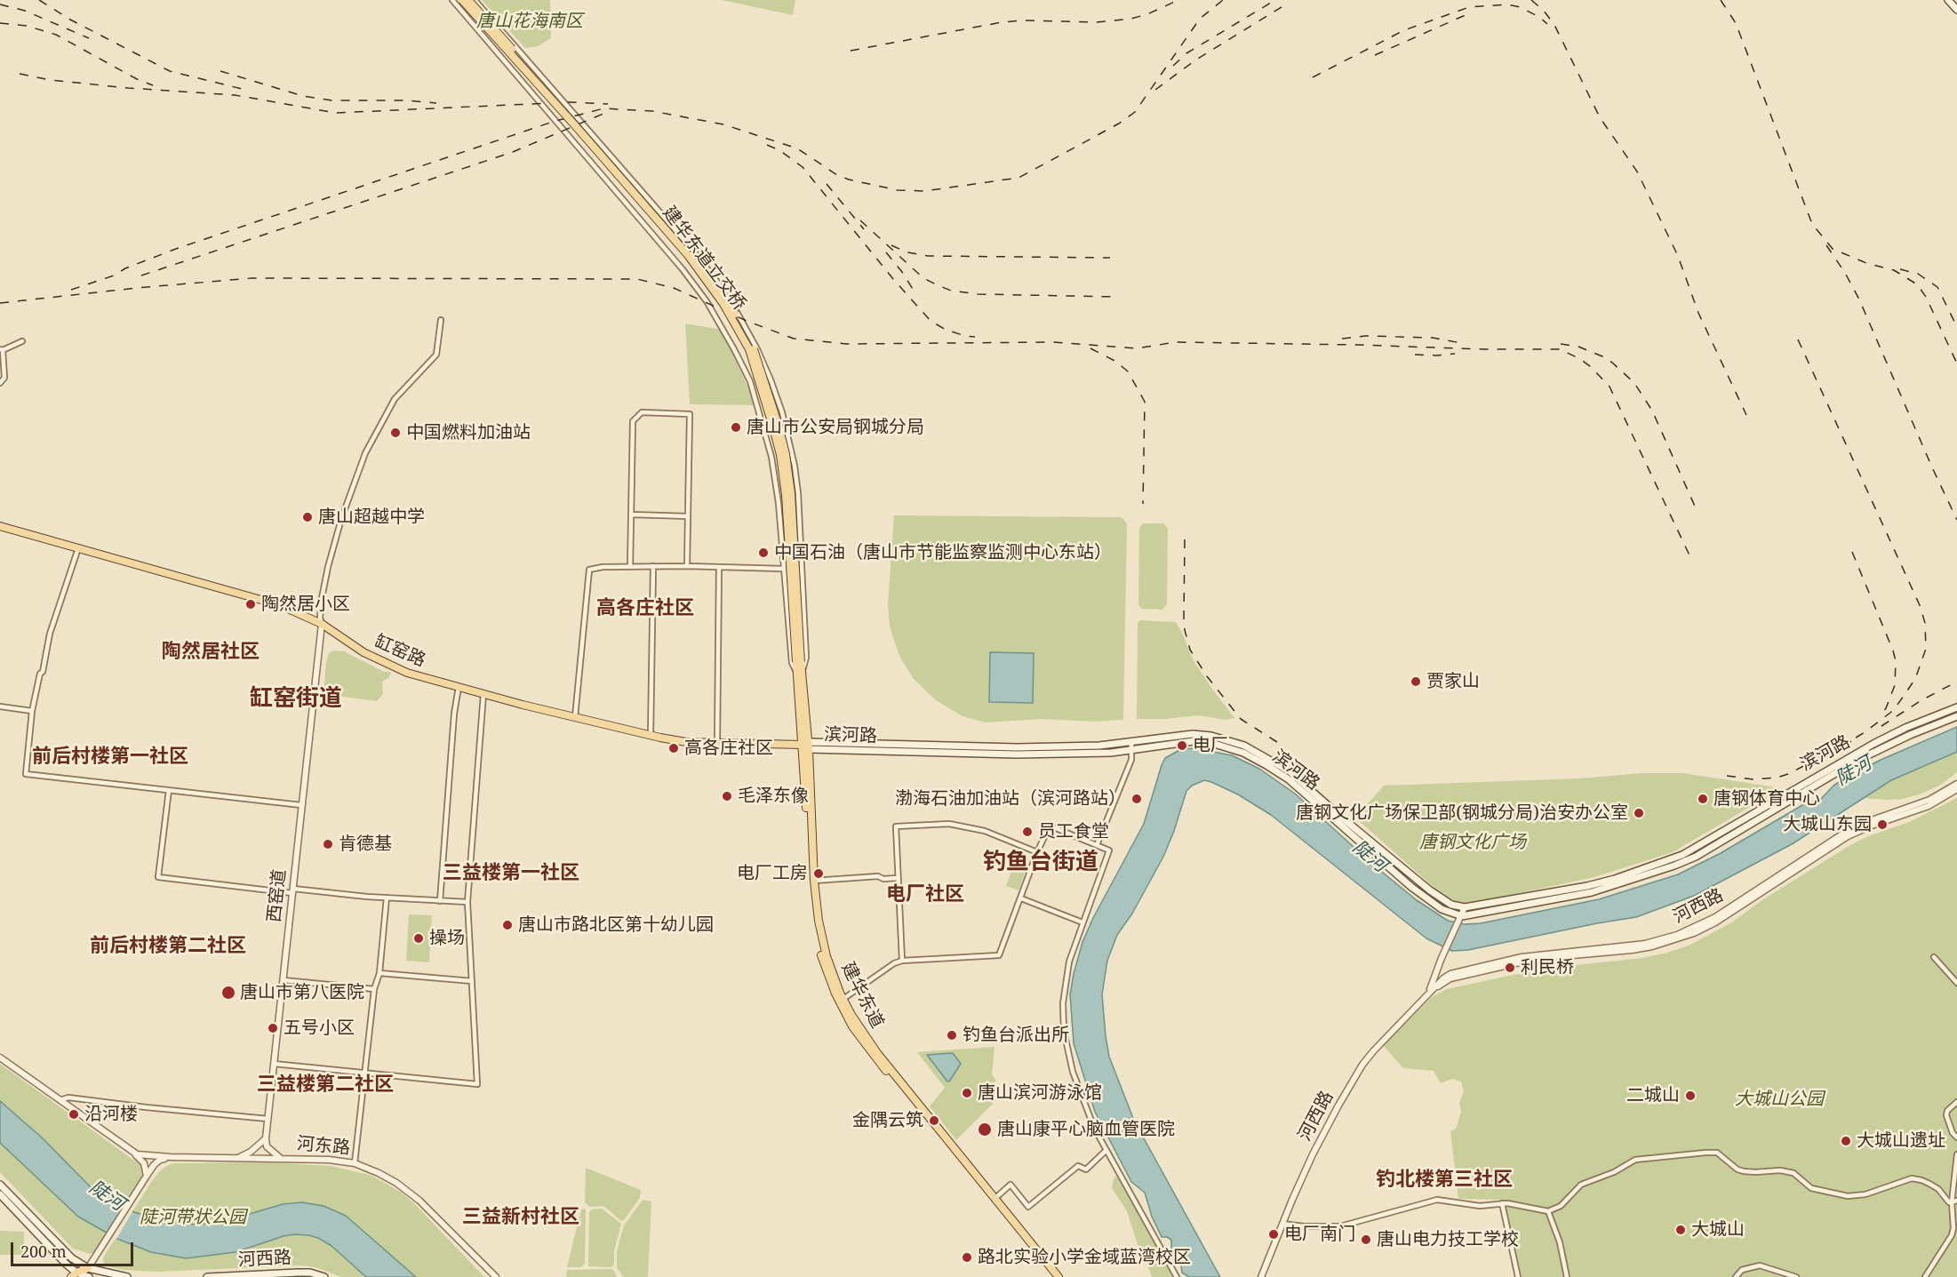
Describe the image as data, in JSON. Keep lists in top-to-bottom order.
{
  "streets": {
    "main road": [
      "建华东道立交桥",
      "缸窑路",
      "滨河路",
      "河西路",
      "建华东道"
    ],
    "street": ["西窑道", "河东路"]
  },
  "crossings": [
    ["建华东道立交桥", "建华东道"],
    ["缸窑路", "滨河路"],
    ["缸窑路", "西窑道"],
    ["缸窑路", "建华东道"],
    ["滨河路", "建华东道"]
  ],
  "districts": [
    "高各庄社区",
    "陶然居社区",
    "缸窑街道",
    "前后村楼第一社区",
    "钓鱼台街道",
    "三益楼第一社区",
    "电厂社区",
    "前后村楼第二社区",
    "三益楼第二社区",
    "钓北楼第三社区",
    "三益新村社区"
  ],
  "water": ["陡河"],
  "parks": [
    "唐山花海南区",
    "唐钢文化广场",
    "大城山公园",
    "陡河带状公园"
  ],
  "places": [
    "唐山市公安局钢城分局",
    "中国燃料加油站",
    "唐山超越中学",
    "中国石油（唐山市节能监察监测中心东站）",
    "陶然居小区",
    "贾家山",
    "电厂",
    "高各庄社区",
    "毛泽东像",
    "渤海石油加油站（滨河路站）",
    "唐钢体育中心",
    "唐钢文化广场保卫部(钢城分局)治安办公室",
    "大城山东园",
    "员工食堂",
    "肯德基",
    "电厂工房",
    "唐山市路北区第十幼儿园",
    "操场",
    "利民桥",
    "唐山市第八医院",
    "五号小区",
    "钓鱼台派出所",
    "唐山滨河游泳馆",
    "二城山",
    "沿河楼",
    "金隅云筑",
    "唐山康平心脑血管医院",
    "大城山遗址",
    "大城山",
    "电厂南门",
    "唐山电力技工学校",
    "路北实验小学金域蓝湾校区"
  ],
  "scale_bar": "200 m"
}
